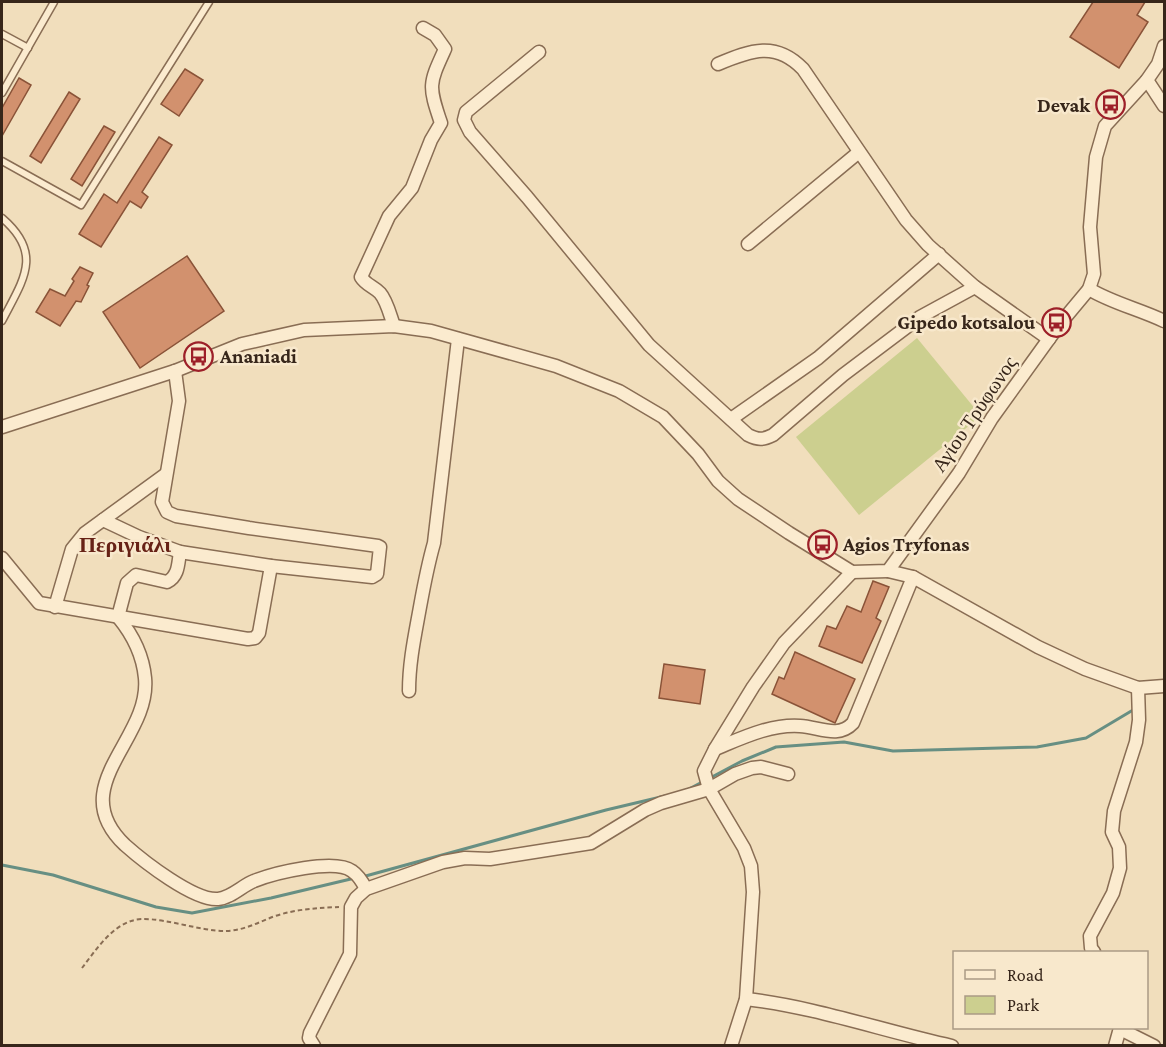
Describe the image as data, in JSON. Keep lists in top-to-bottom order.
{
  "streets": {
    "street": ["Αγίου Τρύφωνος"]
  },
  "districts": ["Περιγιάλι"],
  "places": {
    "bus stop": [
      "Devak",
      "Gipedo kotsalou",
      "Ananiadi",
      "Agios Tryfonas"
    ]
  },
  "legend": ["Road", "Park"]
}
